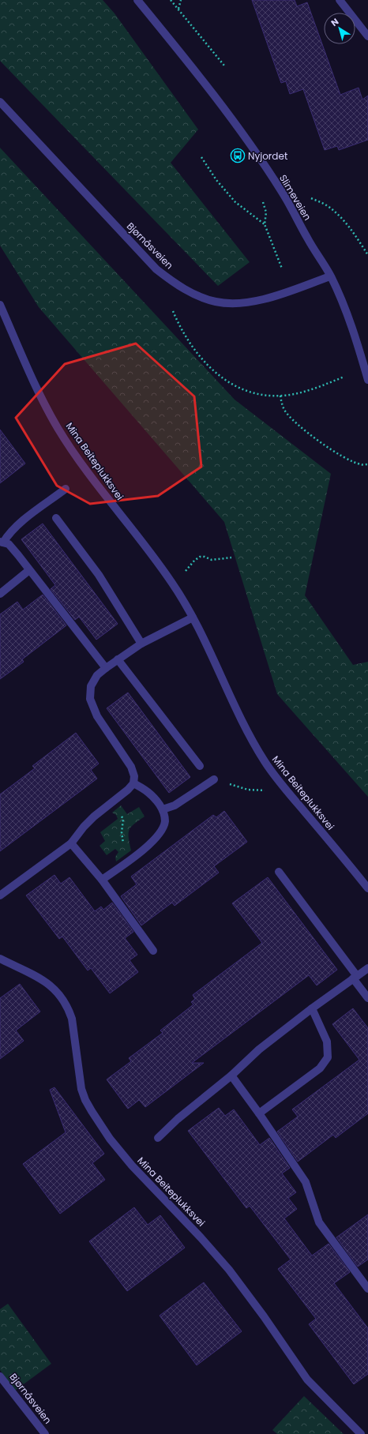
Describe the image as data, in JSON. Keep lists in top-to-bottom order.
{
  "streets": {
    "street": ["Slimeveien", "Bjørnåsveien", "Mina Beiteplukksvei"]
  },
  "crossings": [
    ["Slimeveien", "Bjørnåsveien"]
  ],
  "places": {
    "bus stop": ["Nyjordet"]
  },
  "north": "top left"
}
